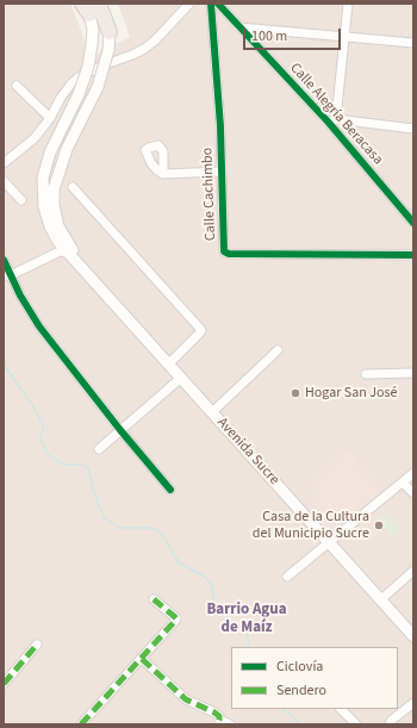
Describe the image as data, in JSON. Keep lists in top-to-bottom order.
{
  "streets": {
    "main road": ["Avenida Sucre"],
    "street": ["Calle Alegría Beracasa", "Calle Cachimbo"]
  },
  "districts": ["Barrio Agua de Maíz"],
  "places": ["Hogar San José", "Casa de la Cultura del Municipio Sucre"],
  "legend": ["Ciclovía", "Sendero"],
  "scale_bar": "100 m"
}
